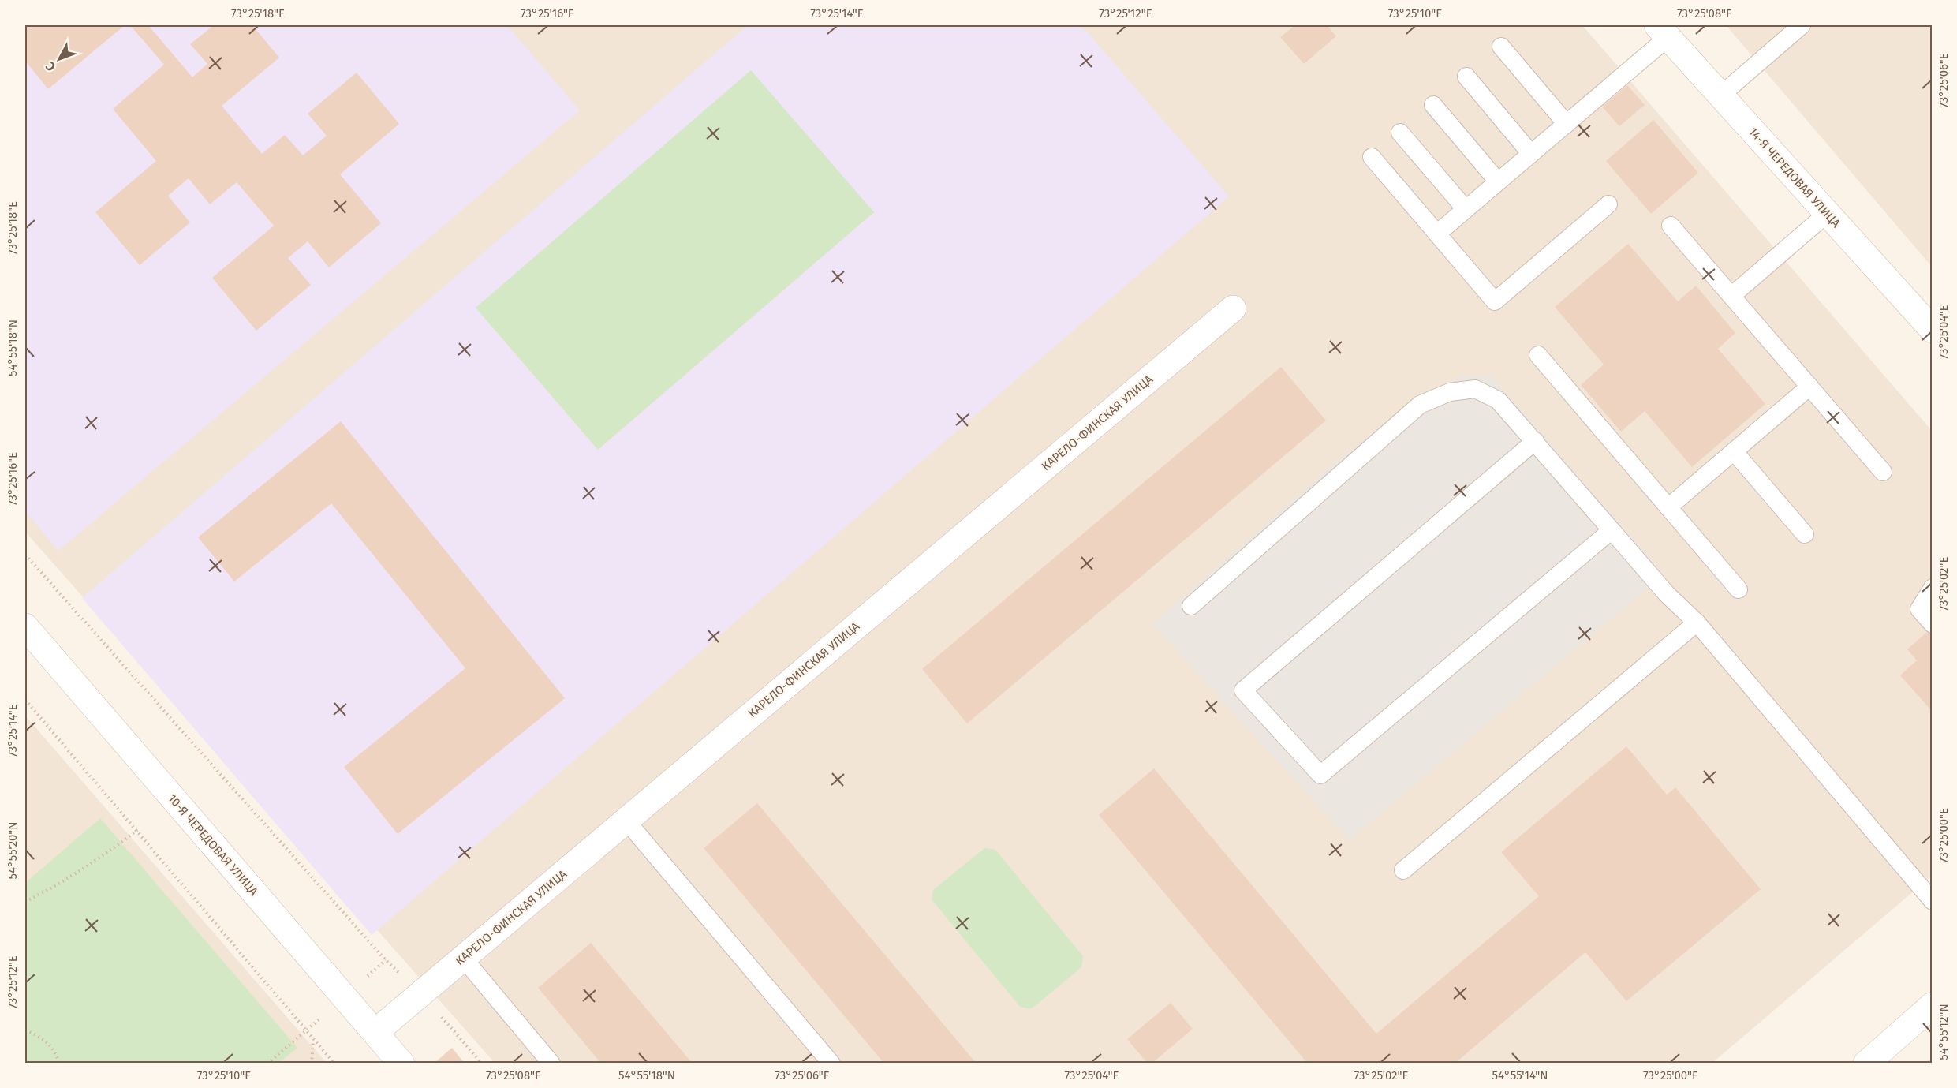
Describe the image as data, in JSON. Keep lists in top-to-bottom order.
{
  "streets": {
    "street": ["14-Я ЧЕРЕДОВАЯ УЛИЦА", "КАРЕЛО-ФИНСКАЯ УЛИЦА", "10-Я ЧЕРЕДОВАЯ УЛИЦА"]
  },
  "crossings": [
    ["КАРЕЛО-ФИНСКАЯ УЛИЦА", "10-Я ЧЕРЕДОВАЯ УЛИЦА"]
  ],
  "north": "bottom left",
  "coordinates": [
    "73°25'18\"E",
    "73°25'16\"E",
    "73°25'14\"E",
    "73°25'12\"E",
    "73°25'10\"E",
    "73°25'08\"E",
    "73°25'06\"E",
    "73°25'04\"E",
    "54°55'18\"N",
    "73°25'02\"E",
    "73°25'00\"E",
    "54°55'20\"N",
    "54°55'12\"N",
    "54°55'14\"N"
  ]
}
